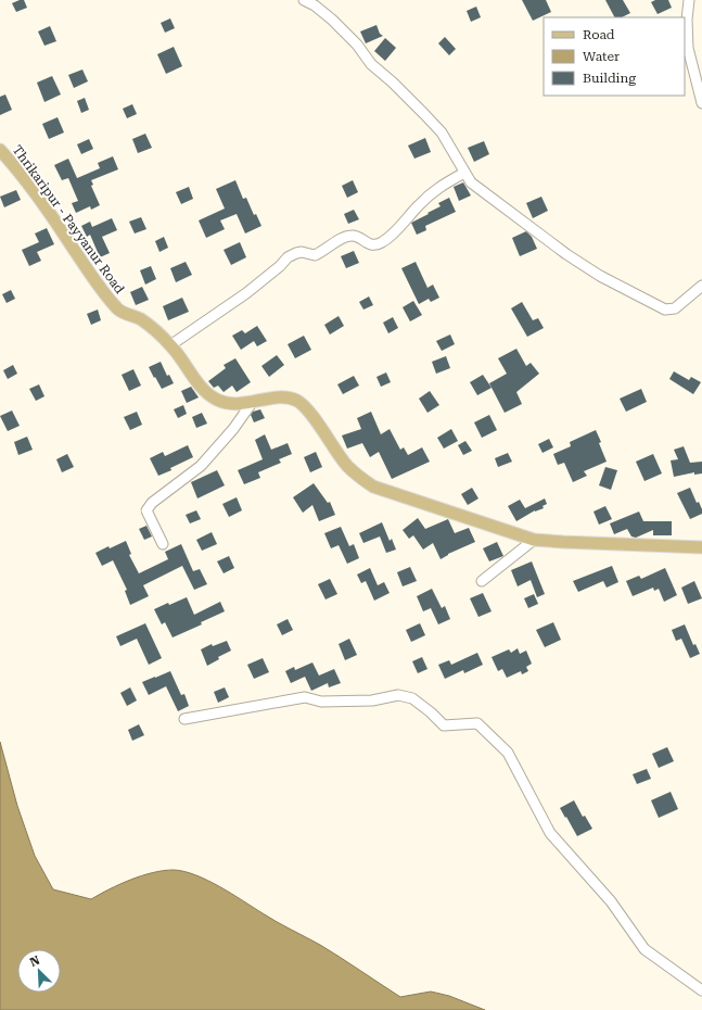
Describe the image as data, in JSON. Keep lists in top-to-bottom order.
{
  "streets": {
    "main road": ["Thrikaripur - Payyanur Road"]
  },
  "legend": ["Road", "Water", "Building"],
  "north": "top left"
}
